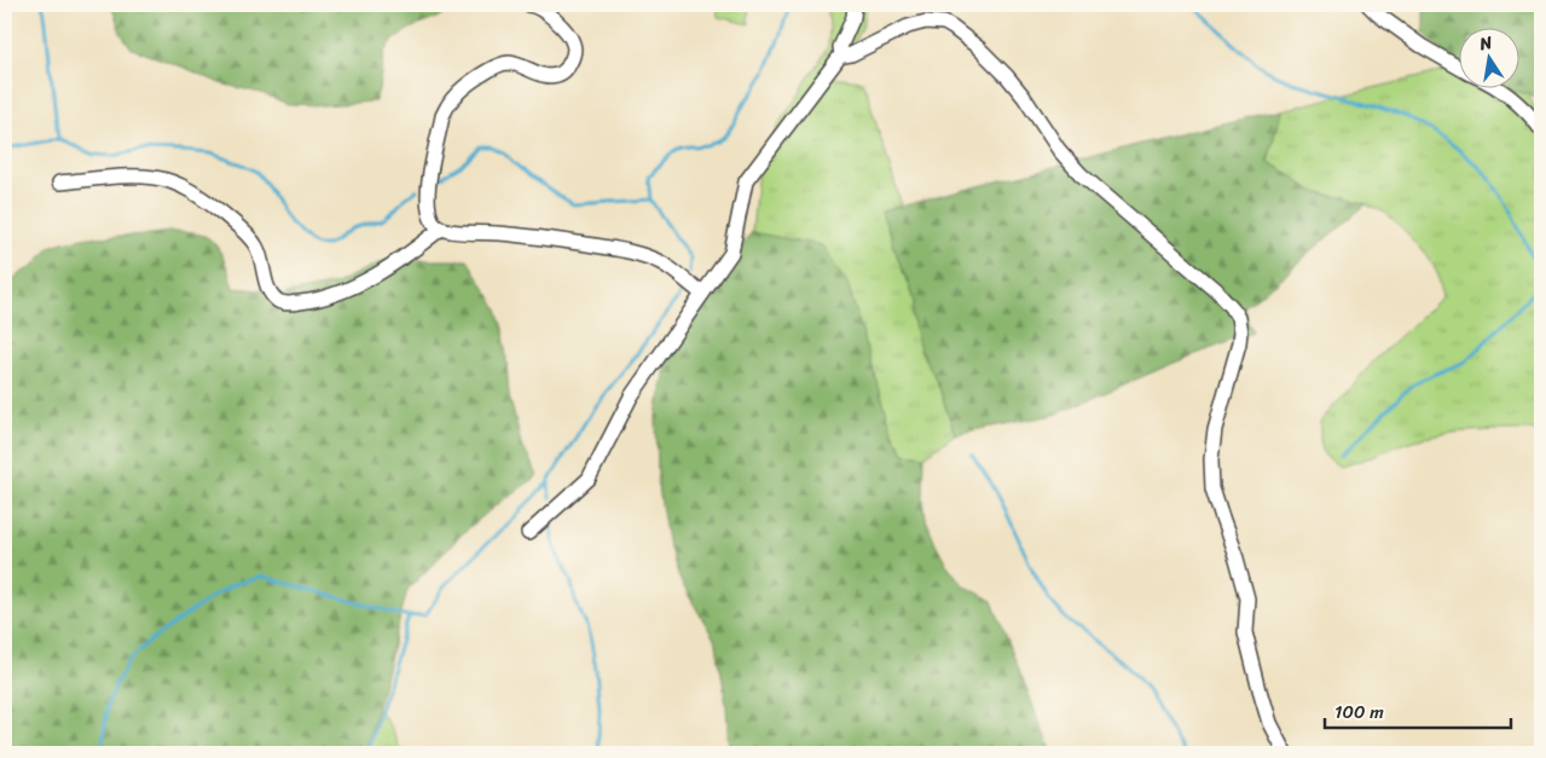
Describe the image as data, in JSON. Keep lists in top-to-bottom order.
{
  "scale_bar": "100 m",
  "north": "top"
}
